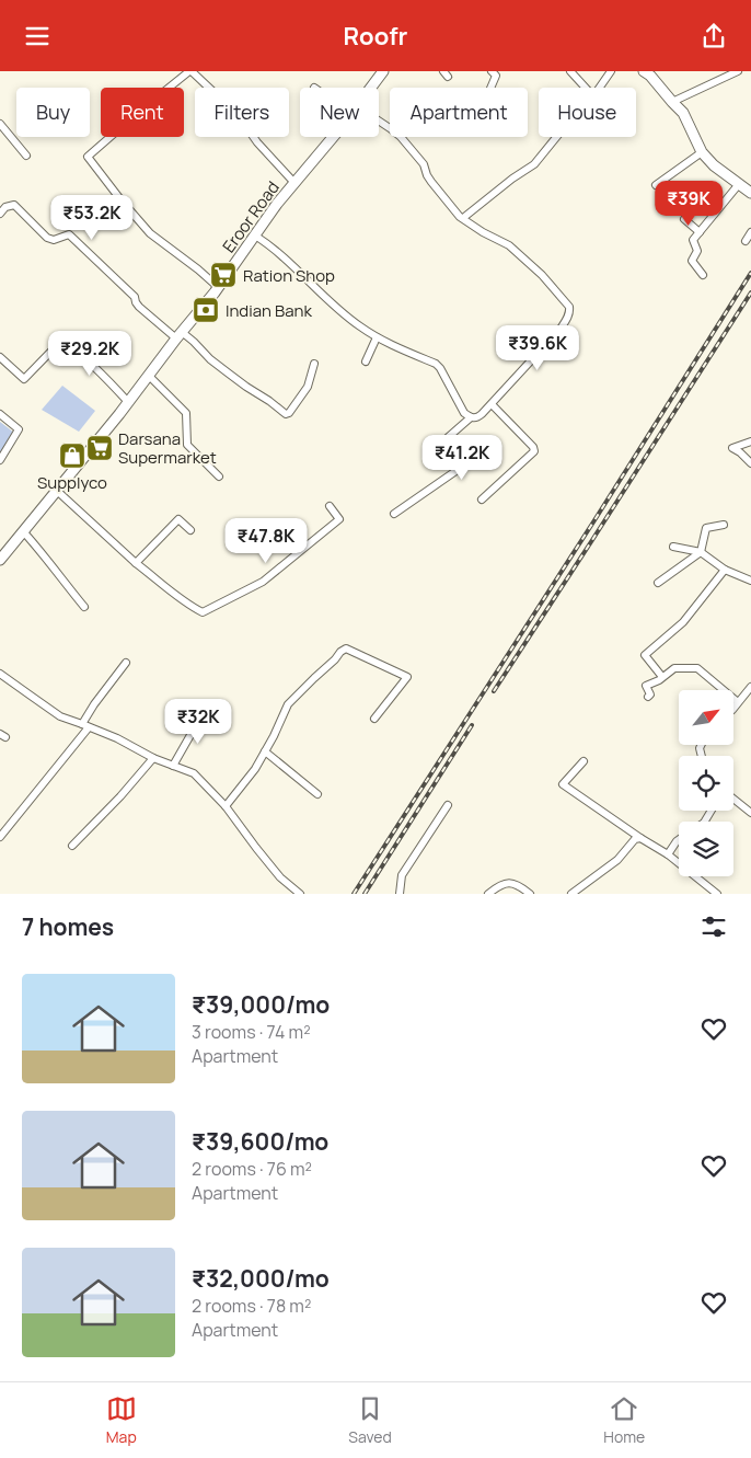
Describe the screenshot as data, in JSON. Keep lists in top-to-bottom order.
{
  "streets": {
    "main road": ["Eroor Road"]
  },
  "places": {
    "supermarket": ["Ration Shop", "Darsana Supermarket"],
    "bank": ["Indian Bank"],
    "shop": ["Supplyco"]
  },
  "north": "top right",
  "page": {
    "header": "Roofr",
    "chip": [
      "Buy",
      "Rent",
      "Filters",
      "New",
      "Apartment",
      "House"
    ],
    "price": [
      "₹39K",
      "₹53.2K",
      "₹39.6K",
      "₹29.2K",
      "₹41.2K",
      "₹47.8K",
      "₹32K"
    ],
    "heading": "7 homes",
    "list": [
      {
        "name": "₹39,000/mo",
        "note": "3 rooms · 74 m² · Apartment"
      },
      {
        "name": "₹39,600/mo",
        "note": "2 rooms · 76 m² · Apartment"
      },
      {
        "name": "₹32,000/mo",
        "note": "2 rooms · 78 m² · Apartment"
      }
    ],
    "tabs": ["Map", "Saved", "Home"]
  }
}
